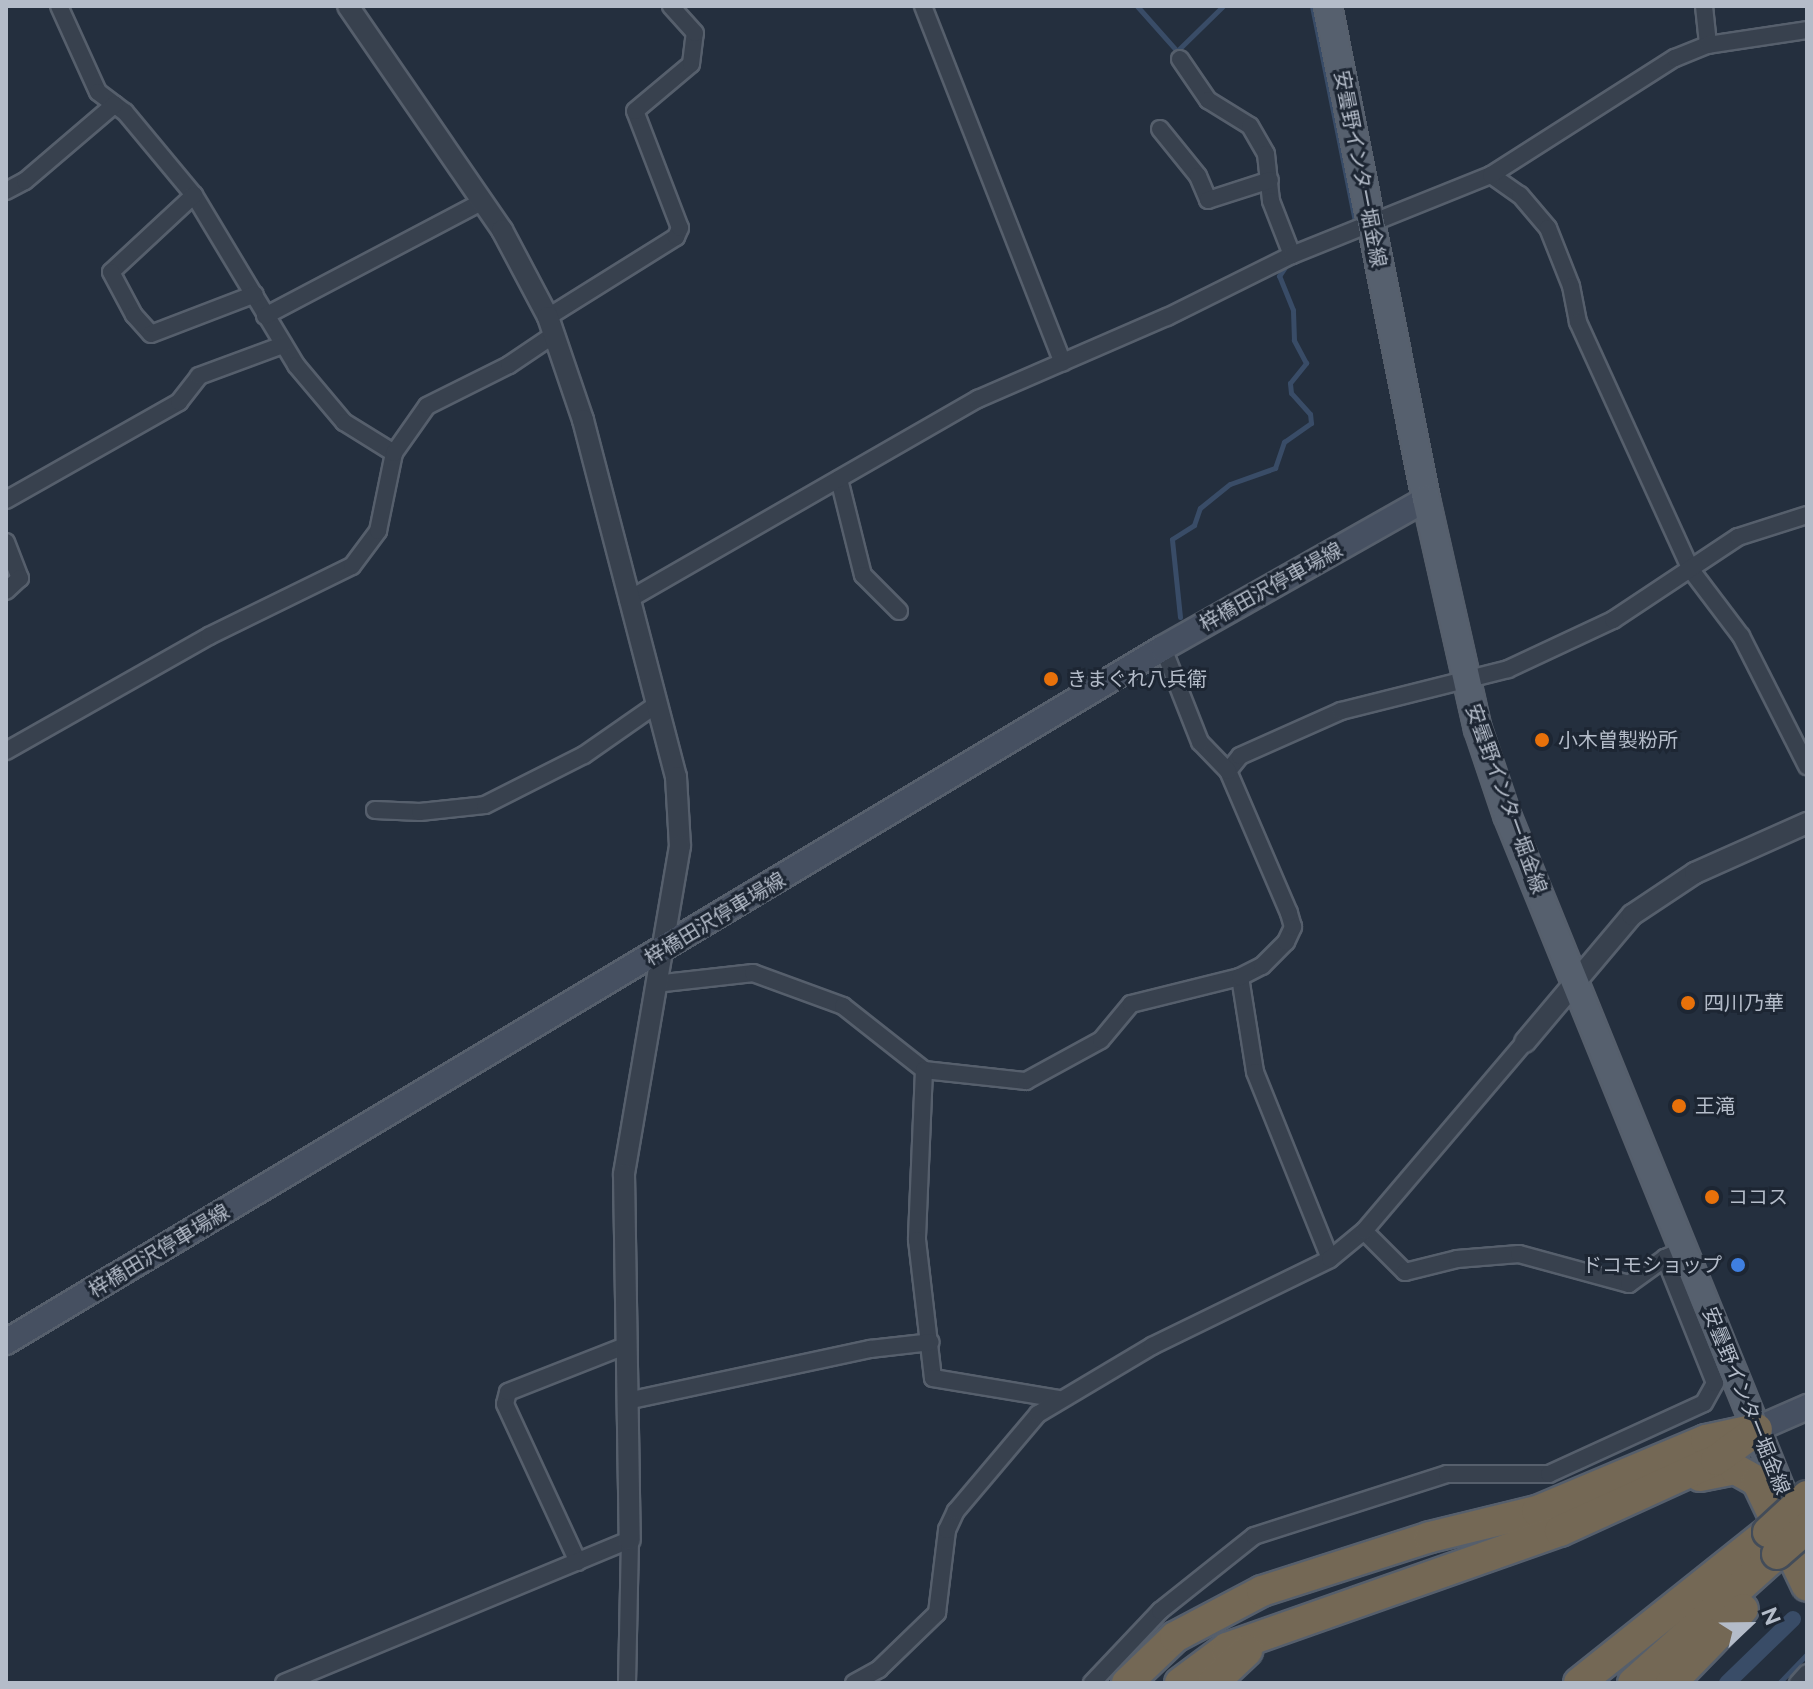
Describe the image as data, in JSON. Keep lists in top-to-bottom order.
{
  "streets": {
    "main road": ["安曇野インター堀金線", "梓橋田沢停車場線"]
  },
  "crossings": [
    ["安曇野インター堀金線", "梓橋田沢停車場線"]
  ],
  "places": [
    "きまぐれ八兵衛",
    "小木曽製粉所",
    "四川乃華",
    "王滝",
    "ココス",
    "ドコモショップ"
  ],
  "north": "right"
}
